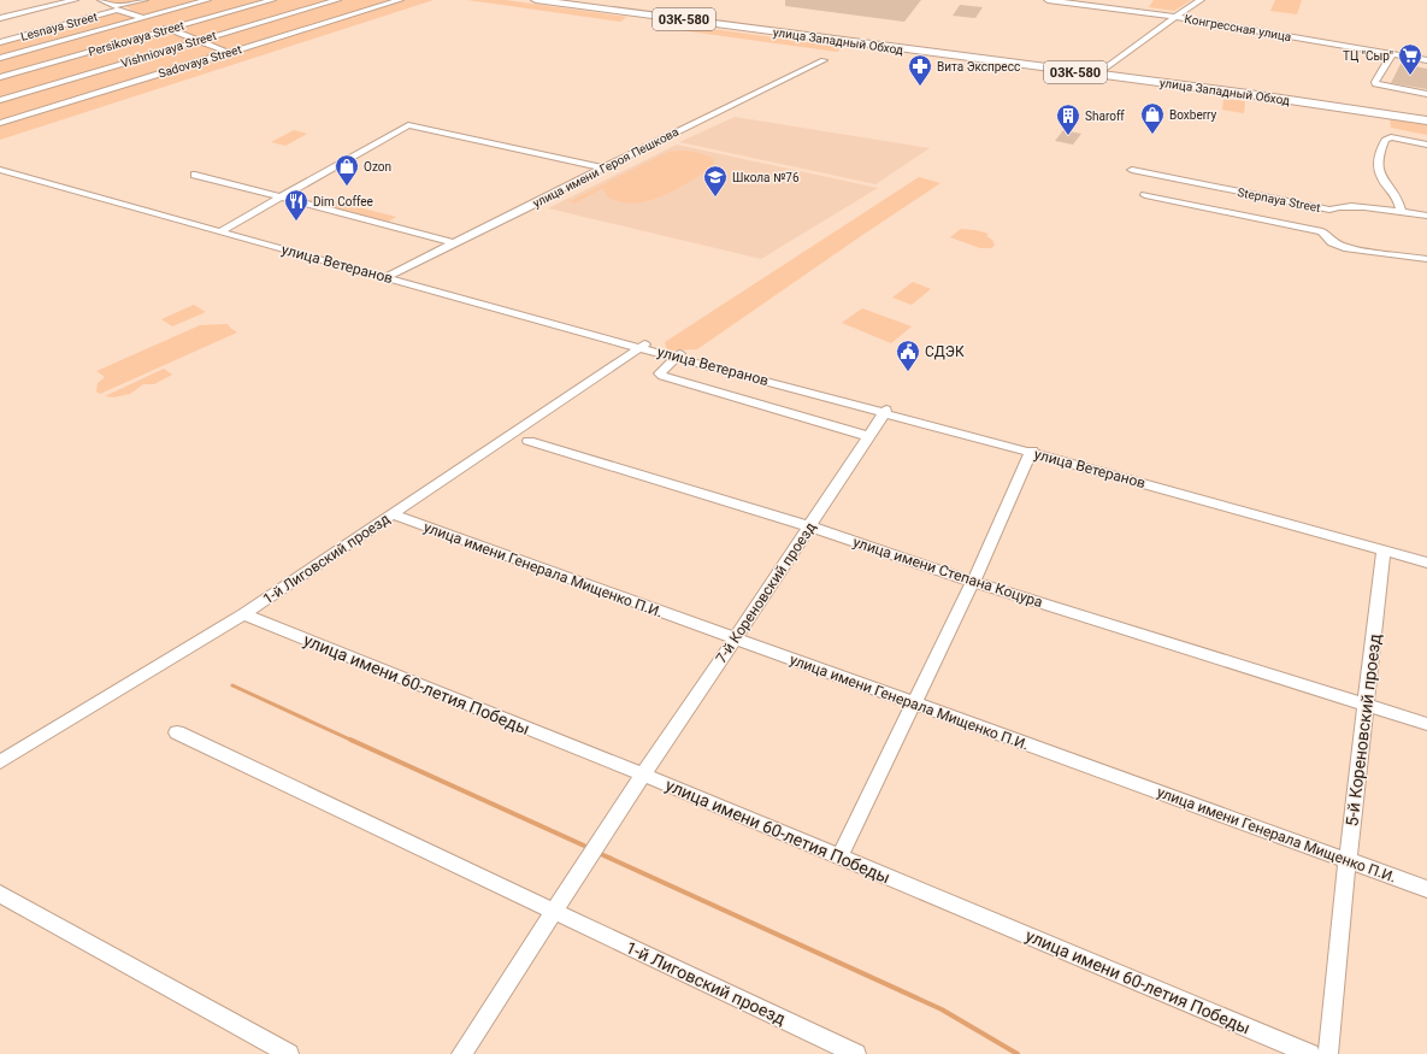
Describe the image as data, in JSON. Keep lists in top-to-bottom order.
{
  "streets": {
    "highway": ["03К-580", "улица Западный Обход"],
    "street": [
      "Lesnaya Street",
      "Конгрессная улица",
      "Persikovaya Street",
      "Vishniovaya Street",
      "Sadovaya Street",
      "улица имени Героя Пешкова",
      "Stepnaya Street",
      "улица Ветеранов",
      "1-й Лиговский проезд",
      "улица имени Генерала Мищенко П.И.",
      "улица имени Степана Коцура",
      "7-й Кореновский проезд",
      "улица имени 60-летия Победы",
      "5-й Кореновский проезд"
    ]
  },
  "crossings": [
    ["улица имени Героя Пешкова", "улица Ветеранов"],
    ["улица Ветеранов", "1-й Лиговский проезд"],
    ["улица Ветеранов", "7-й Кореновский проезд"],
    ["улица Ветеранов", "5-й Кореновский проезд"],
    ["1-й Лиговский проезд", "улица имени Генерала Мищенко П.И."],
    ["1-й Лиговский проезд", "улица имени 60-летия Победы"],
    ["улица имени Генерала Мищенко П.И.", "7-й Кореновский проезд"],
    ["улица имени Генерала Мищенко П.И.", "5-й Кореновский проезд"],
    ["улица имени Степана Коцура", "7-й Кореновский проезд"],
    ["улица имени Степана Коцура", "5-й Кореновский проезд"],
    ["7-й Кореновский проезд", "улица имени 60-летия Победы"]
  ],
  "places": {
    "supermarket": ["ТЦ \"Сыр\""],
    "pharmacy": ["Вита Экспресс"],
    "shop": ["Boxberry", "Ozon"],
    "building": ["Sharoff"],
    "school or university": ["Школа №76"],
    "restaurant": ["Dim Coffee"],
    "public building": ["СДЭК"]
  }
}
